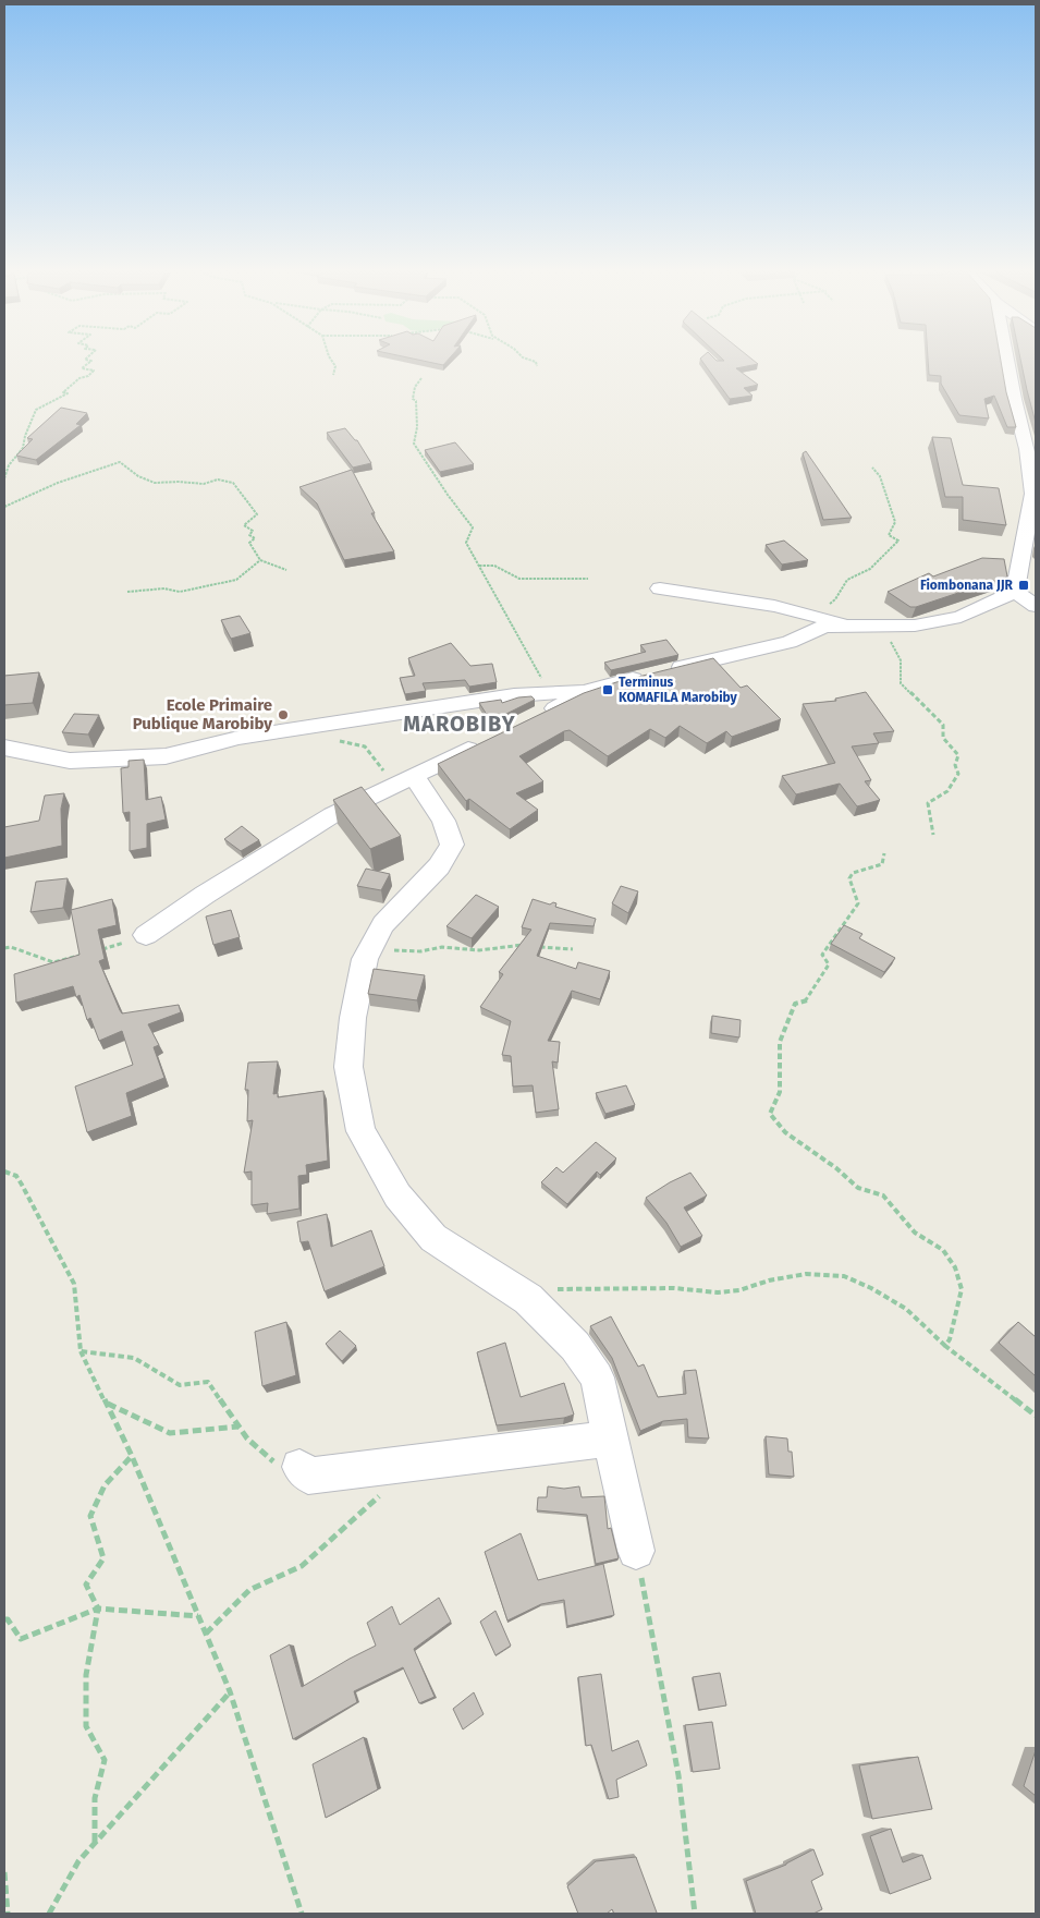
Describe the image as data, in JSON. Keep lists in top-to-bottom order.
{
  "districts": ["MAROBIBY"],
  "places": {
    "transit": ["Fiombonana JJR", "Terminus KOMAFILA Marobiby"],
    "other": ["Ecole Primaire Publique Marobiby"]
  }
}
